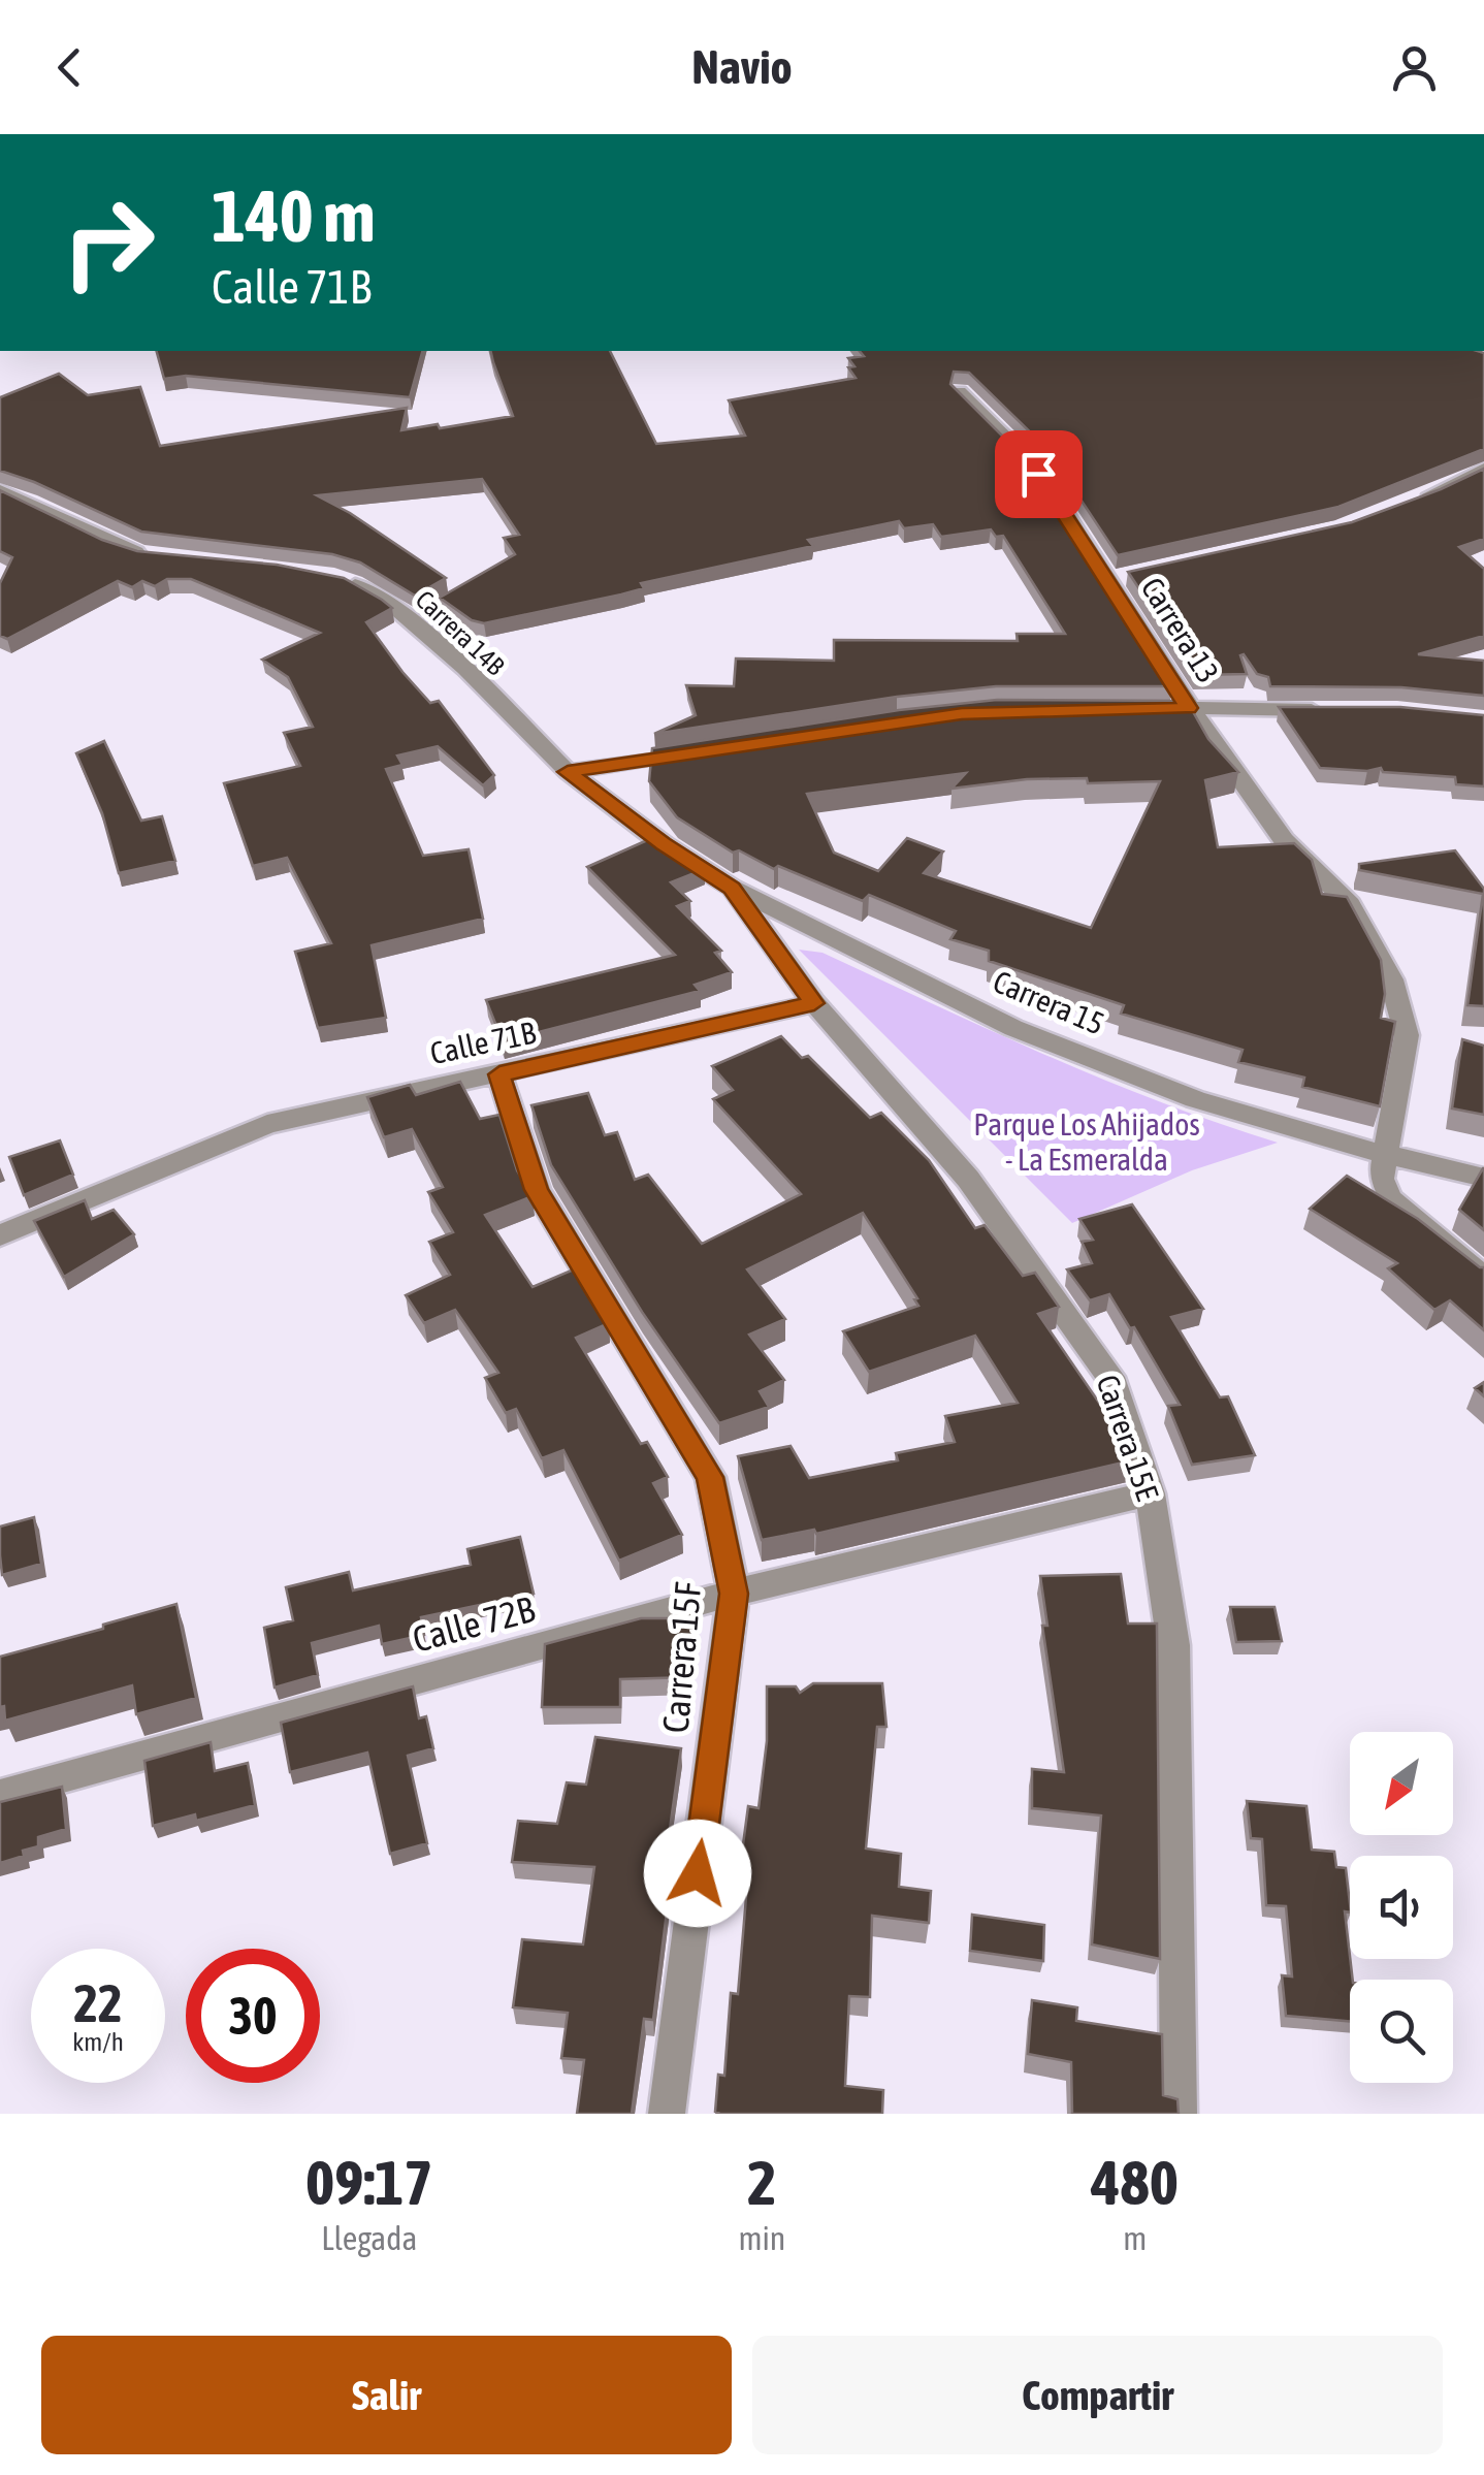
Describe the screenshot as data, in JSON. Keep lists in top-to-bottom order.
{
  "streets": {
    "street": [
      "Carrera 13",
      "Carrera 14B",
      "Carrera 15",
      "Calle 71B",
      "Carrera 15E",
      "Calle 72B",
      "Carrera 15F"
    ]
  },
  "crossings": [
    ["Carrera 13", "Carrera 15"],
    ["Carrera 14B", "Carrera 15"],
    ["Carrera 15", "Carrera 15E"],
    ["Calle 71B", "Carrera 15E"],
    ["Calle 71B", "Carrera 15F"],
    ["Carrera 15E", "Calle 72B"],
    ["Calle 72B", "Carrera 15F"]
  ],
  "parks": ["Parque Los Ahijados - La Esmeralda"],
  "north": "bottom left",
  "page": {
    "header": "Navio",
    "turn": ["140 m", "Calle 71B"],
    "speed": "22 km/h",
    "limit": "30",
    "eta": [
      "09:17",
      "Llegada",
      "2",
      "min",
      "480",
      "m"
    ],
    "buttons": ["Salir", "Compartir"]
  }
}
